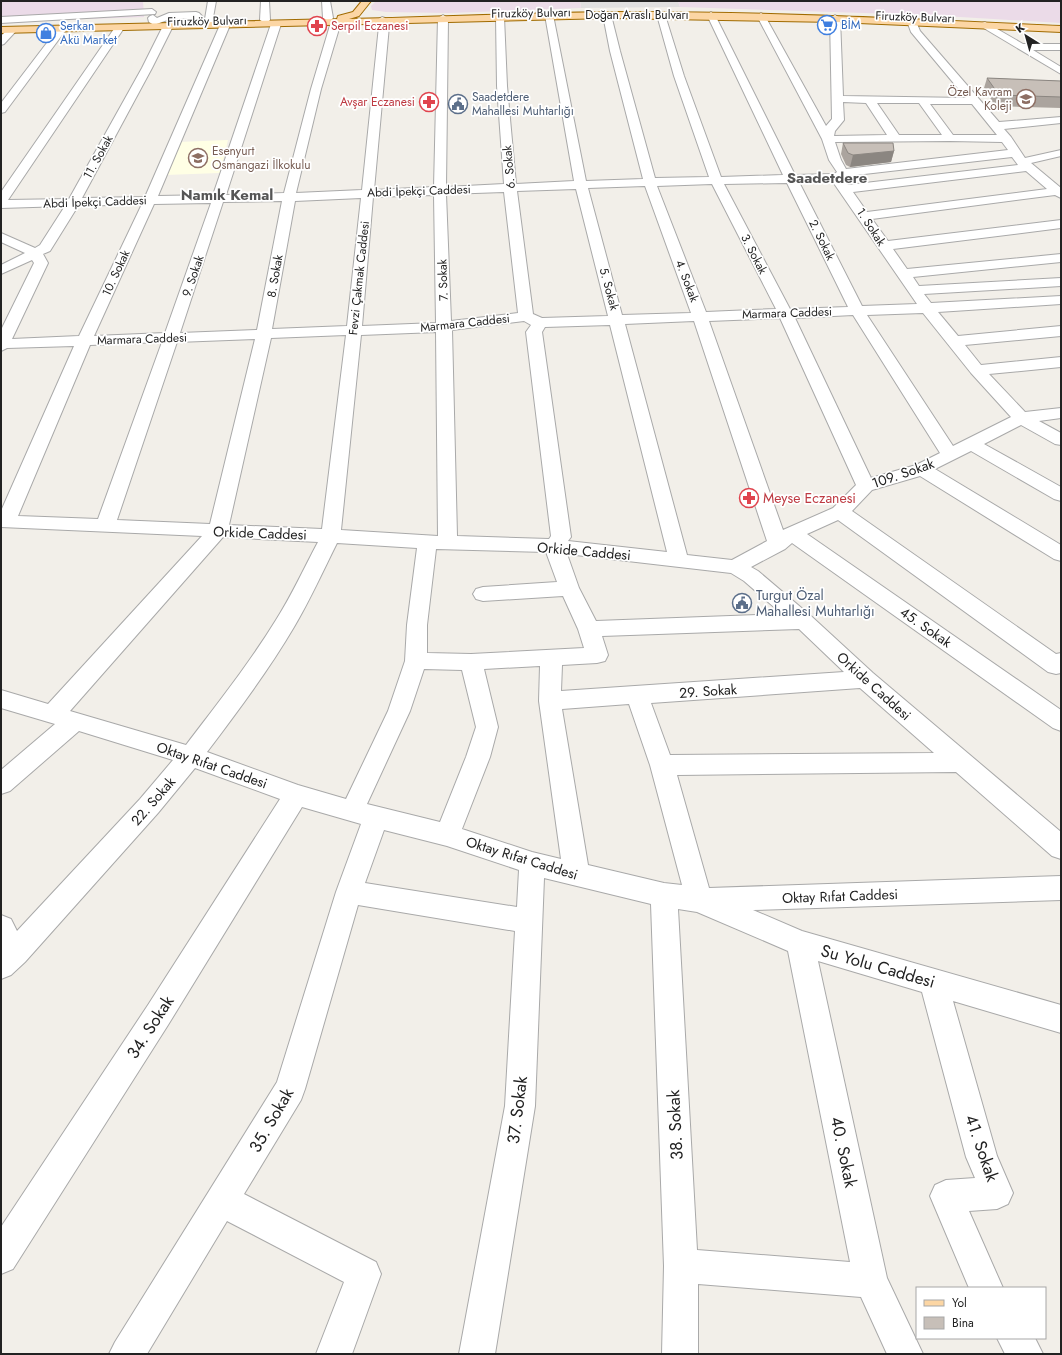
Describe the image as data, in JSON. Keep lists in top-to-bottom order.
{
  "streets": {
    "main road": ["Firuzköy Bulvarı", "Doğan Araslı Bulvarı"],
    "street": [
      "11. Sokak",
      "6. Sokak",
      "Abdi İpekçi Caddesi",
      "1. Sokak",
      "2. Sokak",
      "3. Sokak",
      "10. Sokak",
      "9. Sokak",
      "8. Sokak",
      "Fevzi Çakmak Caddesi",
      "7. Sokak",
      "4. Sokak",
      "5. Sokak",
      "Marmara Caddesi",
      "109. Sokak",
      "Orkide Caddesi",
      "45. Sokak",
      "29. Sokak",
      "Oktay Rıfat Caddesi",
      "22. Sokak",
      "Su Yolu Caddesi",
      "34. Sokak",
      "37. Sokak",
      "35. Sokak",
      "38. Sokak",
      "41. Sokak",
      "40. Sokak"
    ]
  },
  "crossings": [
    ["Firuzköy Bulvarı", "Doğan Araslı Bulvarı"],
    ["Firuzköy Bulvarı", "9. Sokak"],
    ["Firuzköy Bulvarı", "Fevzi Çakmak Caddesi"],
    ["Doğan Araslı Bulvarı", "11. Sokak"],
    ["Doğan Araslı Bulvarı", "6. Sokak"],
    ["Doğan Araslı Bulvarı", "1. Sokak"],
    ["Doğan Araslı Bulvarı", "2. Sokak"],
    ["Doğan Araslı Bulvarı", "3. Sokak"],
    ["Doğan Araslı Bulvarı", "10. Sokak"],
    ["Doğan Araslı Bulvarı", "9. Sokak"],
    ["Doğan Araslı Bulvarı", "8. Sokak"],
    ["Doğan Araslı Bulvarı", "Fevzi Çakmak Caddesi"],
    ["Doğan Araslı Bulvarı", "7. Sokak"],
    ["Doğan Araslı Bulvarı", "4. Sokak"],
    ["Doğan Araslı Bulvarı", "5. Sokak"],
    ["11. Sokak", "Abdi İpekçi Caddesi"],
    ["6. Sokak", "Abdi İpekçi Caddesi"],
    ["6. Sokak", "Marmara Caddesi"],
    ["6. Sokak", "Orkide Caddesi"],
    ["Abdi İpekçi Caddesi", "1. Sokak"],
    ["Abdi İpekçi Caddesi", "2. Sokak"],
    ["Abdi İpekçi Caddesi", "3. Sokak"],
    ["Abdi İpekçi Caddesi", "10. Sokak"],
    ["Abdi İpekçi Caddesi", "9. Sokak"],
    ["Abdi İpekçi Caddesi", "8. Sokak"],
    ["Abdi İpekçi Caddesi", "Fevzi Çakmak Caddesi"],
    ["Abdi İpekçi Caddesi", "7. Sokak"],
    ["Abdi İpekçi Caddesi", "4. Sokak"],
    ["Abdi İpekçi Caddesi", "5. Sokak"],
    ["1. Sokak", "Marmara Caddesi"],
    ["1. Sokak", "109. Sokak"],
    ["2. Sokak", "Marmara Caddesi"],
    ["2. Sokak", "109. Sokak"],
    ["3. Sokak", "Marmara Caddesi"],
    ["3. Sokak", "109. Sokak"],
    ["10. Sokak", "Marmara Caddesi"],
    ["10. Sokak", "Orkide Caddesi"],
    ["9. Sokak", "Marmara Caddesi"],
    ["9. Sokak", "Orkide Caddesi"],
    ["8. Sokak", "Marmara Caddesi"],
    ["8. Sokak", "Orkide Caddesi"],
    ["Fevzi Çakmak Caddesi", "Marmara Caddesi"],
    ["Fevzi Çakmak Caddesi", "Orkide Caddesi"],
    ["Fevzi Çakmak Caddesi", "22. Sokak"],
    ["7. Sokak", "Marmara Caddesi"],
    ["7. Sokak", "Orkide Caddesi"],
    ["7. Sokak", "35. Sokak"],
    ["4. Sokak", "Marmara Caddesi"],
    ["4. Sokak", "109. Sokak"],
    ["4. Sokak", "45. Sokak"],
    ["5. Sokak", "Marmara Caddesi"],
    ["5. Sokak", "Orkide Caddesi"],
    ["109. Sokak", "Orkide Caddesi"],
    ["109. Sokak", "45. Sokak"],
    ["Orkide Caddesi", "29. Sokak"],
    ["Orkide Caddesi", "22. Sokak"],
    ["Oktay Rıfat Caddesi", "22. Sokak"],
    ["Oktay Rıfat Caddesi", "Su Yolu Caddesi"],
    ["Oktay Rıfat Caddesi", "34. Sokak"],
    ["Oktay Rıfat Caddesi", "37. Sokak"],
    ["Oktay Rıfat Caddesi", "35. Sokak"],
    ["Oktay Rıfat Caddesi", "38. Sokak"],
    ["Su Yolu Caddesi", "41. Sokak"],
    ["Su Yolu Caddesi", "40. Sokak"]
  ],
  "districts": ["Saadetdere", "Namık Kemal"],
  "places": {
    "supermarket": ["BİM"],
    "pharmacy": ["Serpil Eczanesi", "Avşar Eczanesi", "Meyse Eczanesi"],
    "shop": ["Serkan Akü Market"],
    "school or university": ["Özel Kavram Koleji", "Esenyurt Osmangazi İlkokulu"],
    "public building": ["Saadetdere Mahallesi Muhtarlığı", "Turgut Özal Mahallesi Muhtarlığı"]
  },
  "legend": ["Yol", "Bina"],
  "north": "top left"
}
